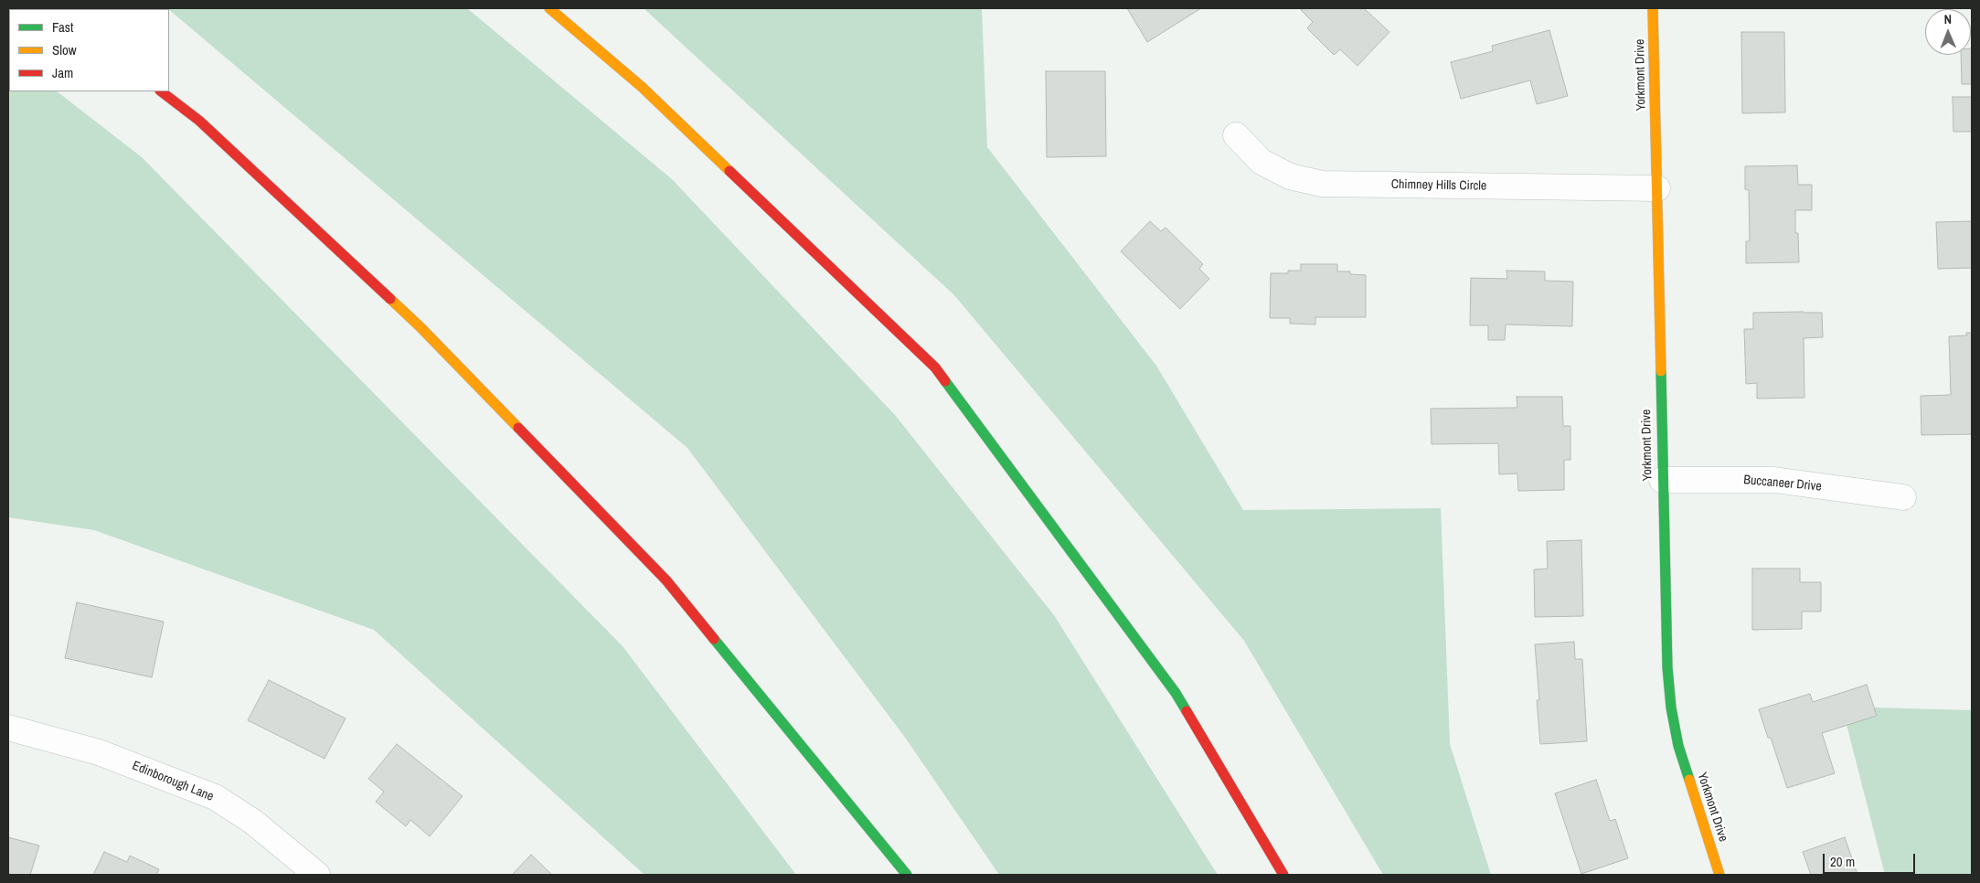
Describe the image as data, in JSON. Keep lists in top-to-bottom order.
{
  "streets": {
    "main road": ["Yorkmont Drive"],
    "street": ["Chimney Hills Circle", "Buccaneer Drive", "Edinborough Lane"]
  },
  "crossings": [
    ["Yorkmont Drive", "Chimney Hills Circle"],
    ["Yorkmont Drive", "Buccaneer Drive"]
  ],
  "legend": ["Fast", "Slow", "Jam"],
  "scale_bar": "20 m",
  "north": "top"
}
